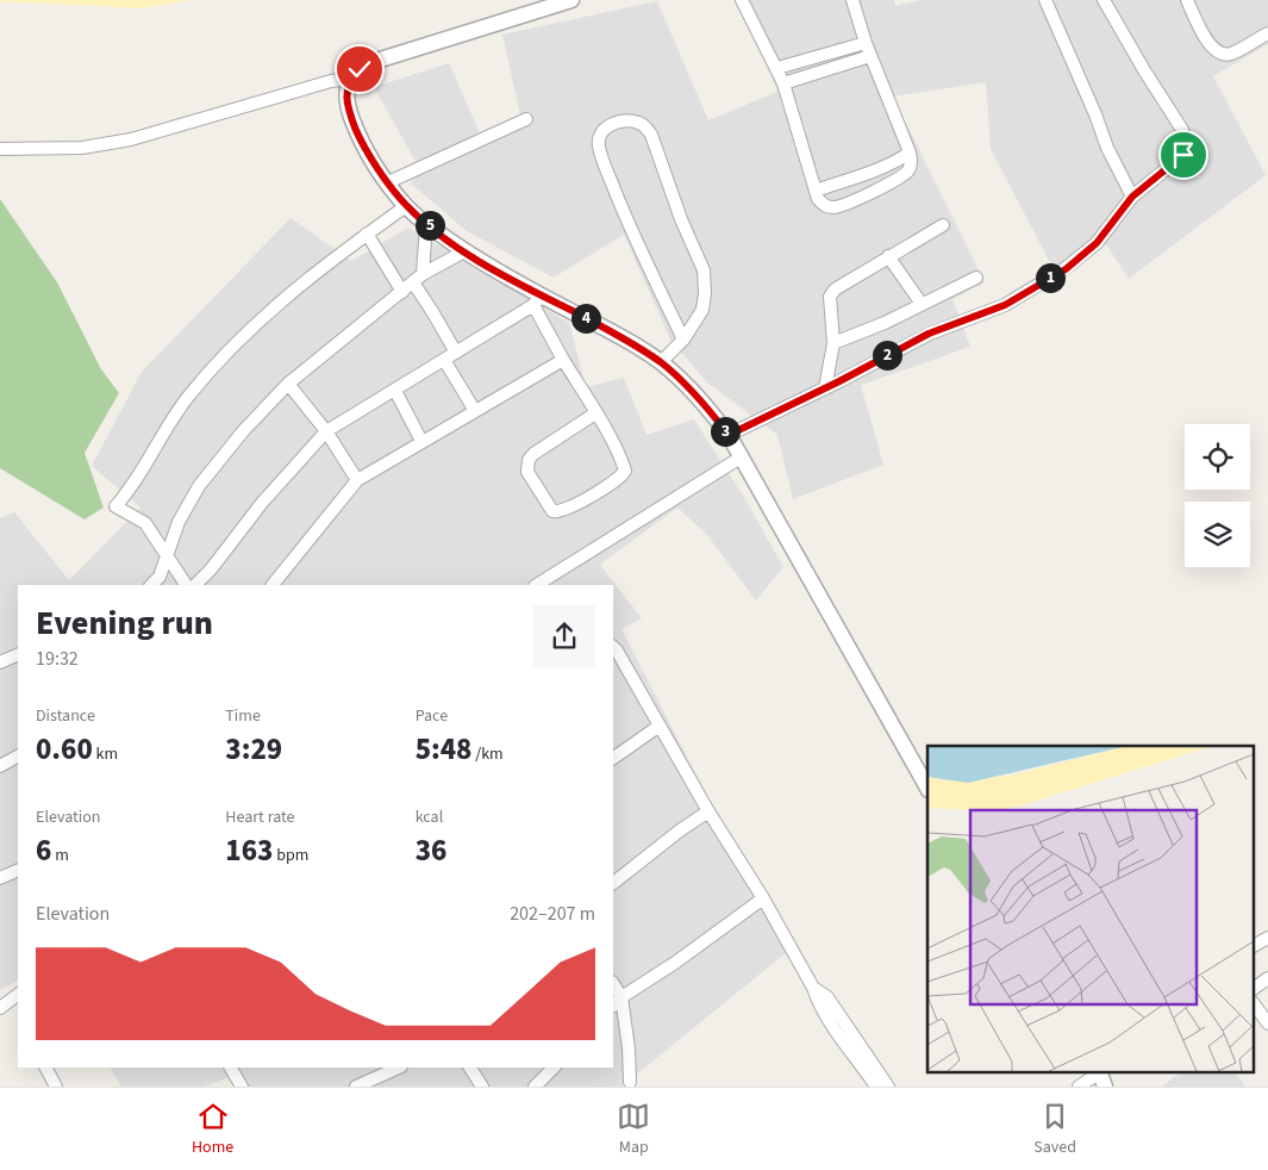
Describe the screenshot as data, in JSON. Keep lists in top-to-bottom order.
{
  "page": {
    "pins": [
      "5",
      "1",
      "4",
      "2",
      "3"
    ],
    "heading": ["Evening run", "19:32"],
    "stats": [
      ["Distance", "0.60 km"],
      ["Time", "3:29"],
      ["Pace", "5:48 /km"],
      ["Elevation", "6 m"],
      ["Heart rate", "163 bpm"],
      ["kcal", "36"]
    ],
    "chart": ["Elevation", "202–207 m"],
    "tabs": ["Home", "Map", "Saved"]
  }
}
